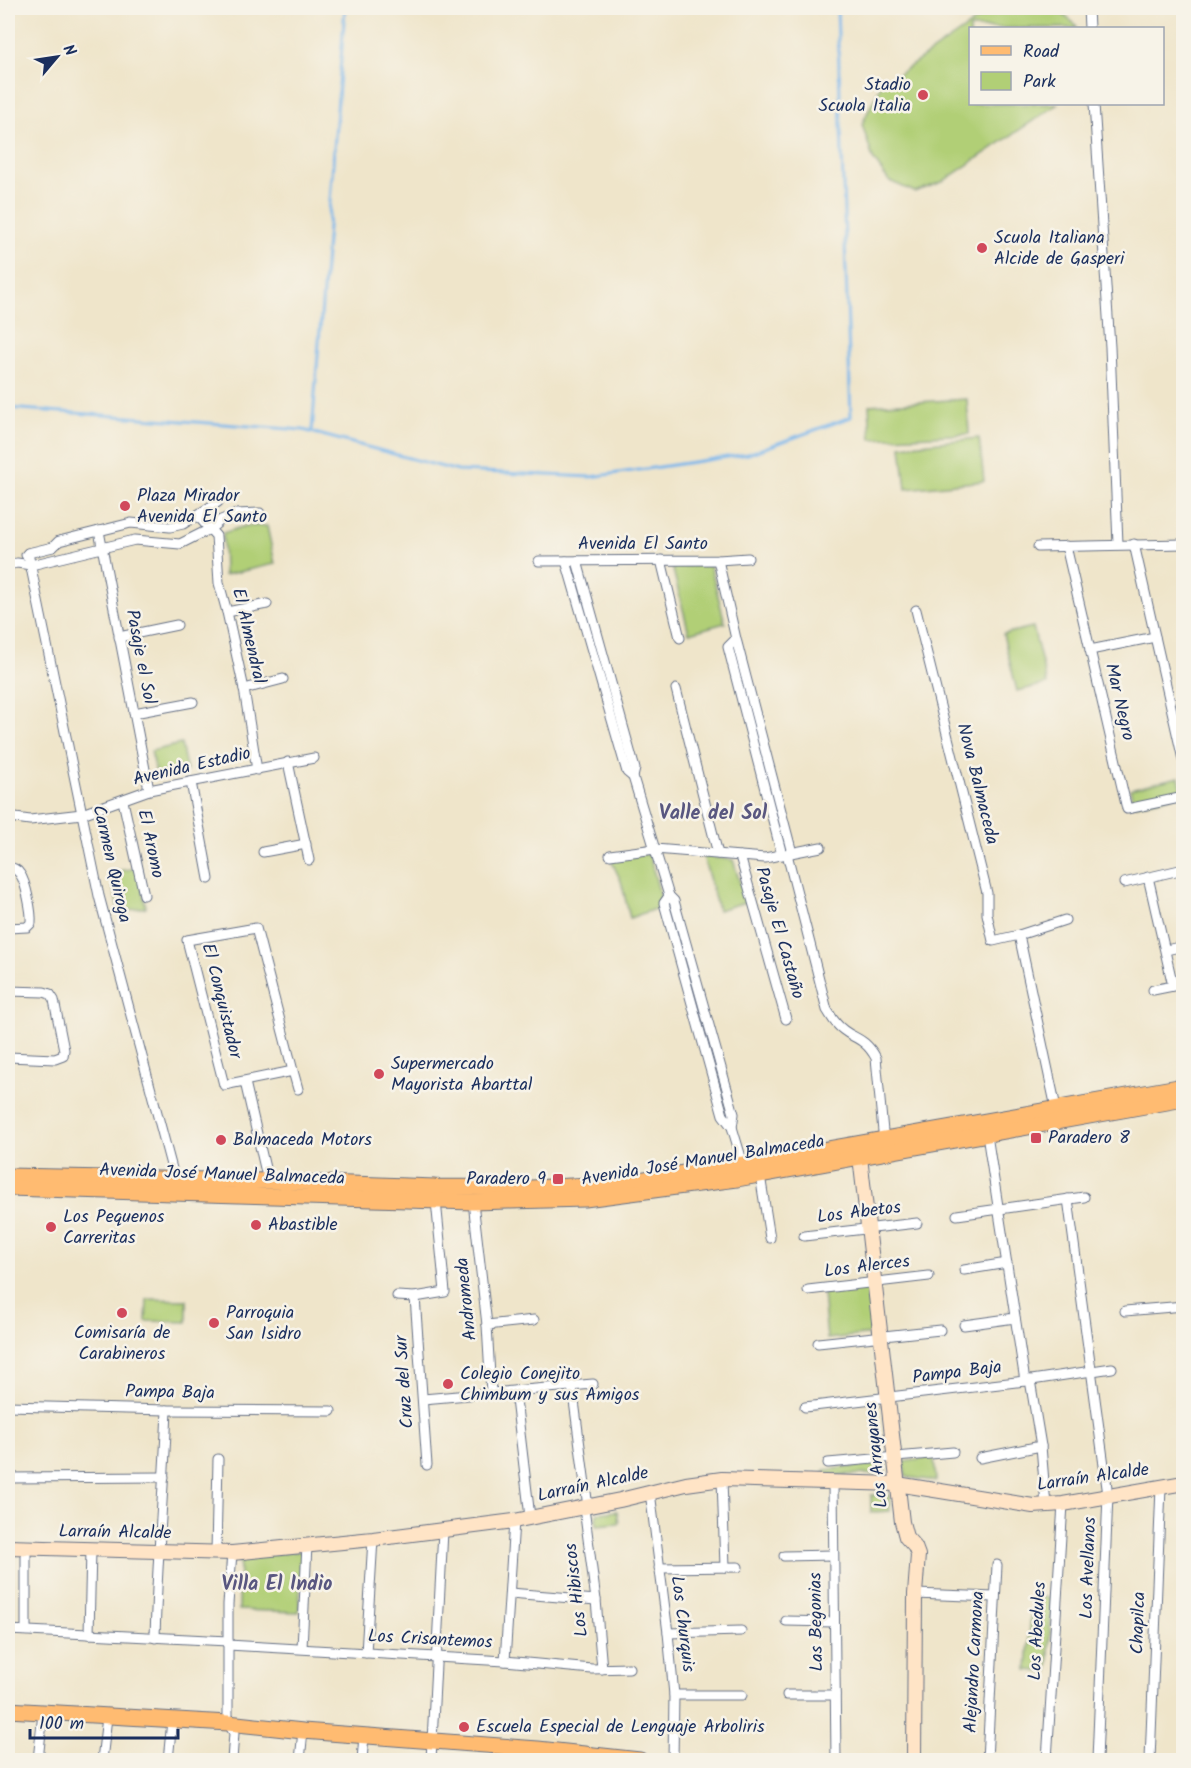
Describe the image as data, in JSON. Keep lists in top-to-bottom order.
{
  "streets": {
    "main road": ["Avenida José Manuel Balmaceda"],
    "street": [
      "Avenida El Santo",
      "El Almendral",
      "Pasaje el Sol",
      "Mar Negro",
      "Avenida Estadio",
      "Nova Balmaceda",
      "El Aromo",
      "Carmen Quiroga",
      "Pasaje El Castaño",
      "El Conquistador",
      "Los Abetos",
      "Los Alerces",
      "Andromeda",
      "Pampa Baja",
      "Cruz del Sur",
      "Los Arrayanes",
      "Larraín Alcalde",
      "Los Avellanos",
      "Los Hibiscos",
      "Las Begonias",
      "Chapilca",
      "Los Churquis",
      "Los Abedules",
      "Los Crisantemos",
      "Alejandro Carmona"
    ]
  },
  "crossings": [
    ["El Almendral", "Avenida Estadio"],
    ["Pasaje el Sol", "Avenida Estadio"],
    ["Avenida Estadio", "El Aromo"],
    ["Avenida Estadio", "Carmen Quiroga"],
    ["Carmen Quiroga", "Avenida José Manuel Balmaceda"],
    ["El Conquistador", "Avenida José Manuel Balmaceda"],
    ["Avenida José Manuel Balmaceda", "Andromeda"],
    ["Avenida José Manuel Balmaceda", "Los Arrayanes"],
    ["Los Abetos", "Los Arrayanes"],
    ["Los Alerces", "Los Arrayanes"],
    ["Pampa Baja", "Los Arrayanes"],
    ["Pampa Baja", "Los Avellanos"],
    ["Los Arrayanes", "Larraín Alcalde"],
    ["Larraín Alcalde", "Los Avellanos"],
    ["Larraín Alcalde", "Los Hibiscos"],
    ["Larraín Alcalde", "Las Begonias"],
    ["Larraín Alcalde", "Chapilca"],
    ["Larraín Alcalde", "Los Churquis"],
    ["Larraín Alcalde", "Los Abedules"],
    ["Los Hibiscos", "Los Crisantemos"]
  ],
  "districts": ["Valle del Sol", "Villa El Indio"],
  "places": {
    "other": [
      "Stadio Scuola Italia",
      "Scuola Italiana Alcide de Gasperi",
      "Plaza Mirador Avenida El Santo",
      "Supermercado Mayorista Abarttal",
      "Balmaceda Motors",
      "Abastible",
      "Los Pequenos Carreritas",
      "Comisaría de Carabineros",
      "Parroquia San Isidro",
      "Colegio Conejito Chimbum y sus Amigos",
      "Escuela Especial de Lenguaje Arboliris"
    ],
    "transit": ["Paradero 8", "Paradero 9"]
  },
  "legend": ["Road", "Park"],
  "scale_bar": "100 m",
  "north": "top right"
}
